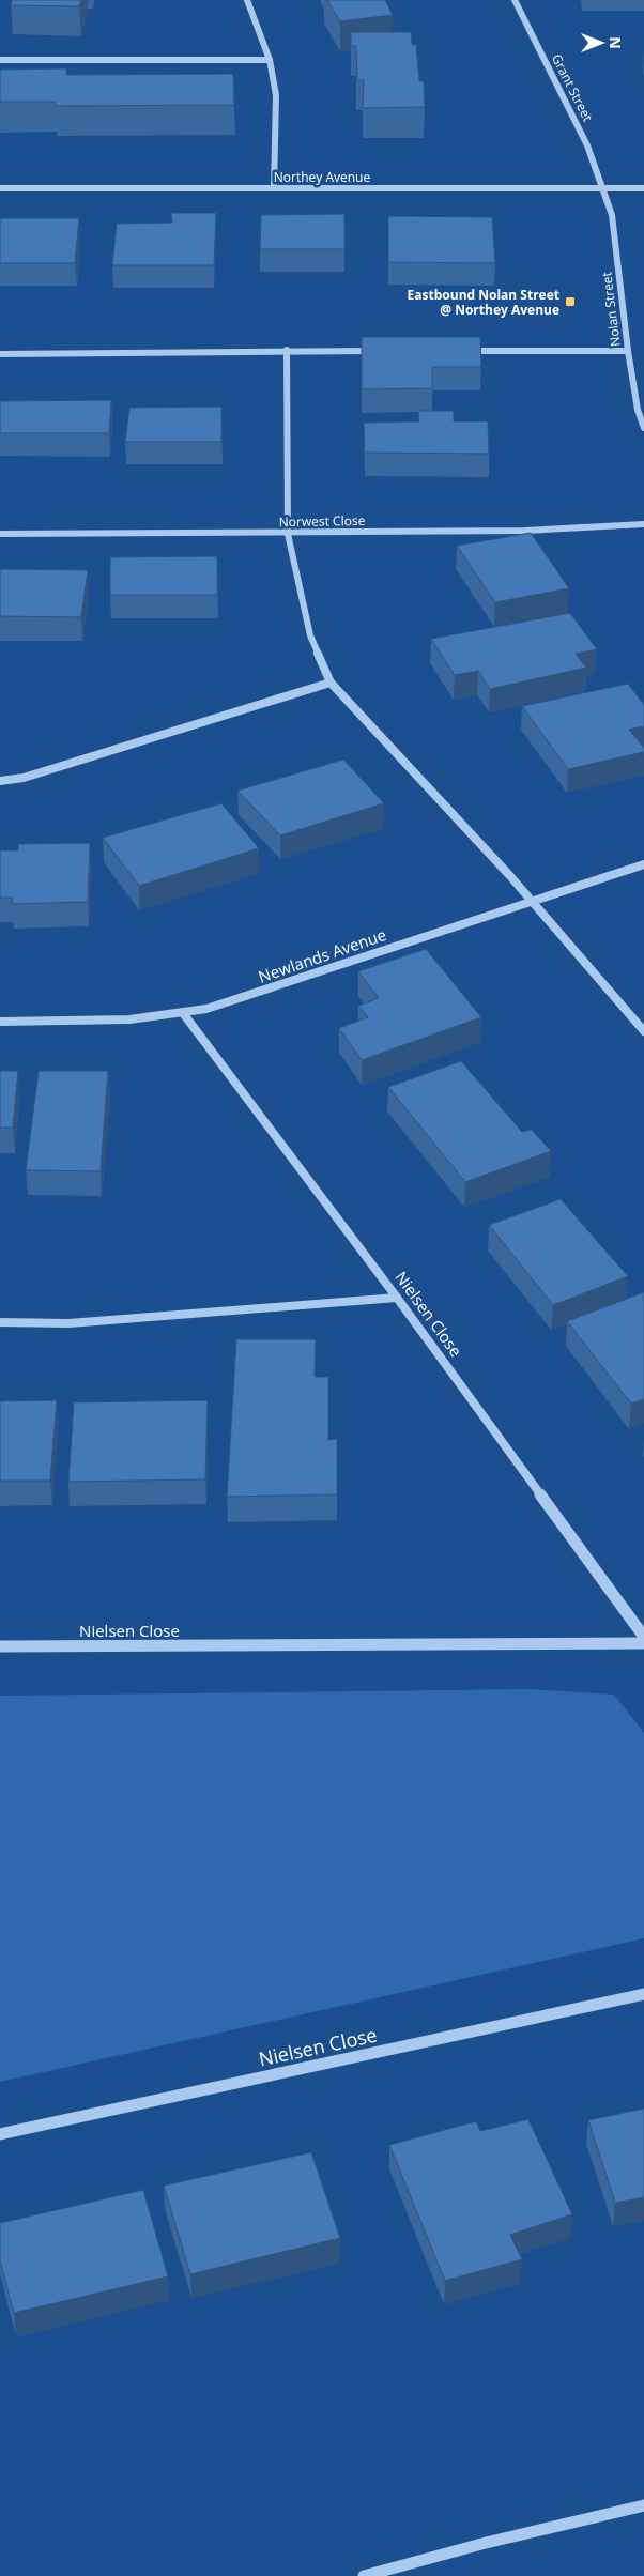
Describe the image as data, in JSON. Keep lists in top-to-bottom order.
{
  "streets": {
    "street": [
      "Grant Street",
      "Northey Avenue",
      "Nolan Street",
      "Norwest Close",
      "Newlands Avenue",
      "Nielsen Close"
    ]
  },
  "crossings": [
    ["Grant Street", "Northey Avenue"],
    ["Grant Street", "Nolan Street"],
    ["Northey Avenue", "Nolan Street"],
    ["Newlands Avenue", "Nielsen Close"]
  ],
  "places": {
    "transit": ["Eastbound Nolan Street @ Northey Avenue"]
  },
  "north": "right"
}
